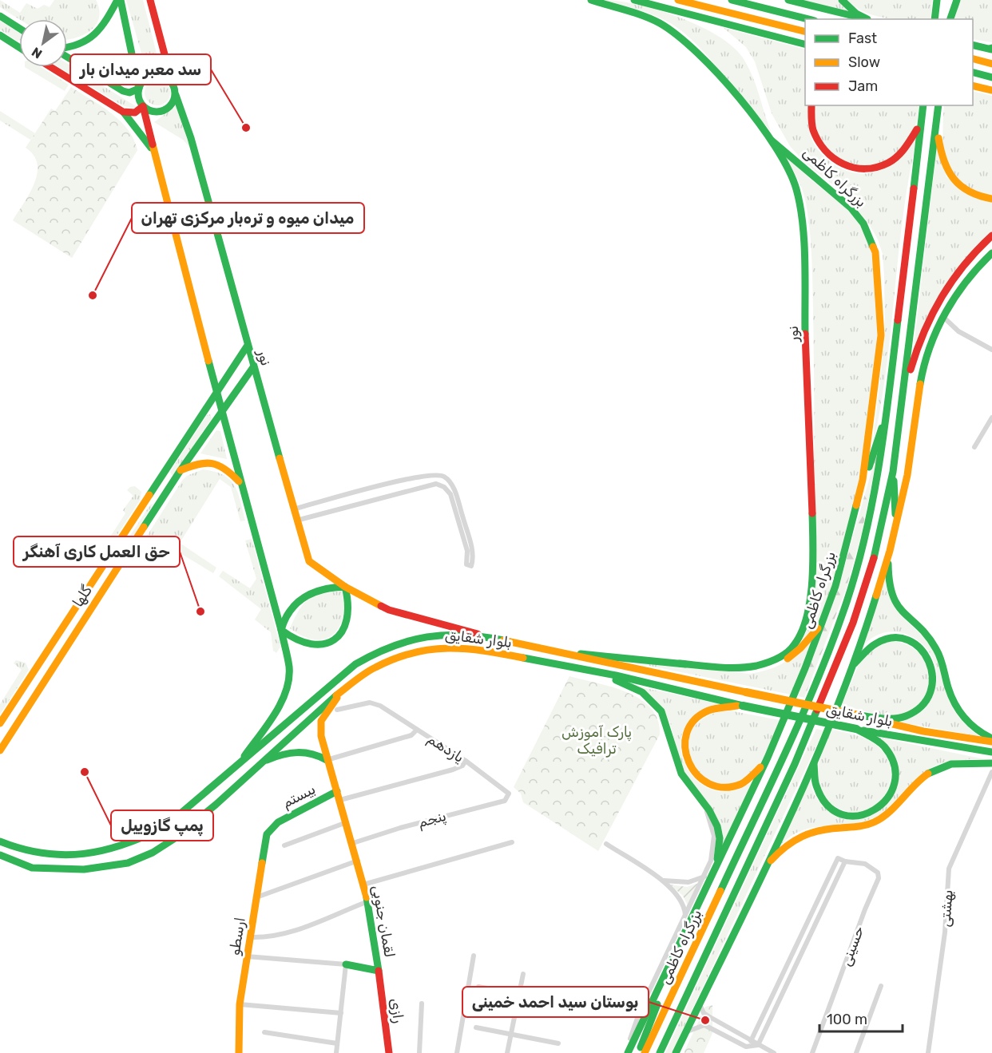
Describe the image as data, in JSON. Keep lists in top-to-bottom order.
{
  "streets": {
    "main road": [
      "بزرگراه کاظمی",
      "نور",
      "گلها",
      "بلوار شقایق",
      "بیستم",
      "لقمان جنوبی",
      "ارسطو",
      "رازی"
    ],
    "street": [
      "یازدهم",
      "پنجم",
      "بهشتی",
      "حسینی"
    ]
  },
  "crossings": [
    ["بزرگراه کاظمی", "نور"],
    ["نور", "گلها"],
    ["نور", "بلوار شقایق"],
    ["بلوار شقایق", "لقمان جنوبی"],
    ["یازدهم", "پنجم"],
    ["بیستم", "لقمان جنوبی"],
    ["بیستم", "ارسطو"],
    ["پنجم", "لقمان جنوبی"],
    ["لقمان جنوبی", "رازی"]
  ],
  "parks": ["پارک آموزش ترافیک"],
  "places": [
    "سد معبر میدان بار",
    "میدان میوه و تره‌بار مرکزی تهران",
    "حق العمل کاری آهنگر",
    "پمپ گازوییل",
    "بوستان سید احمد خمینی"
  ],
  "legend": ["Fast", "Slow", "Jam"],
  "scale_bar": "100 m",
  "north": "bottom left"
}
